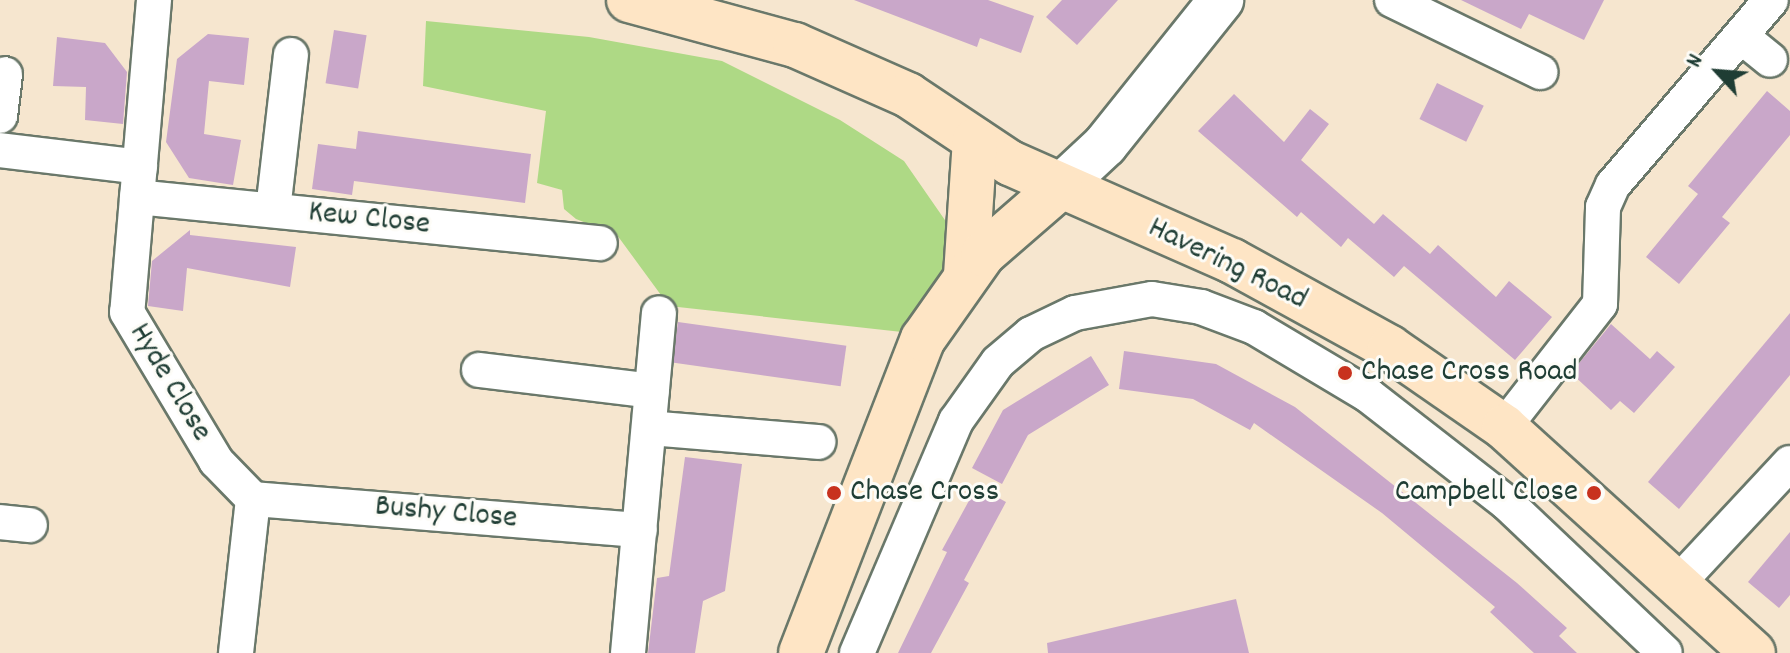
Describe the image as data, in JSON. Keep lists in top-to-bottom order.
{
  "streets": {
    "main road": ["Havering Road"],
    "street": ["Kew Close", "Hyde Close", "Bushy Close"]
  },
  "crossings": [
    ["Kew Close", "Hyde Close"],
    ["Hyde Close", "Bushy Close"]
  ],
  "places": ["Chase Cross Road", "Chase Cross", "Campbell Close"],
  "north": "top left"
}
